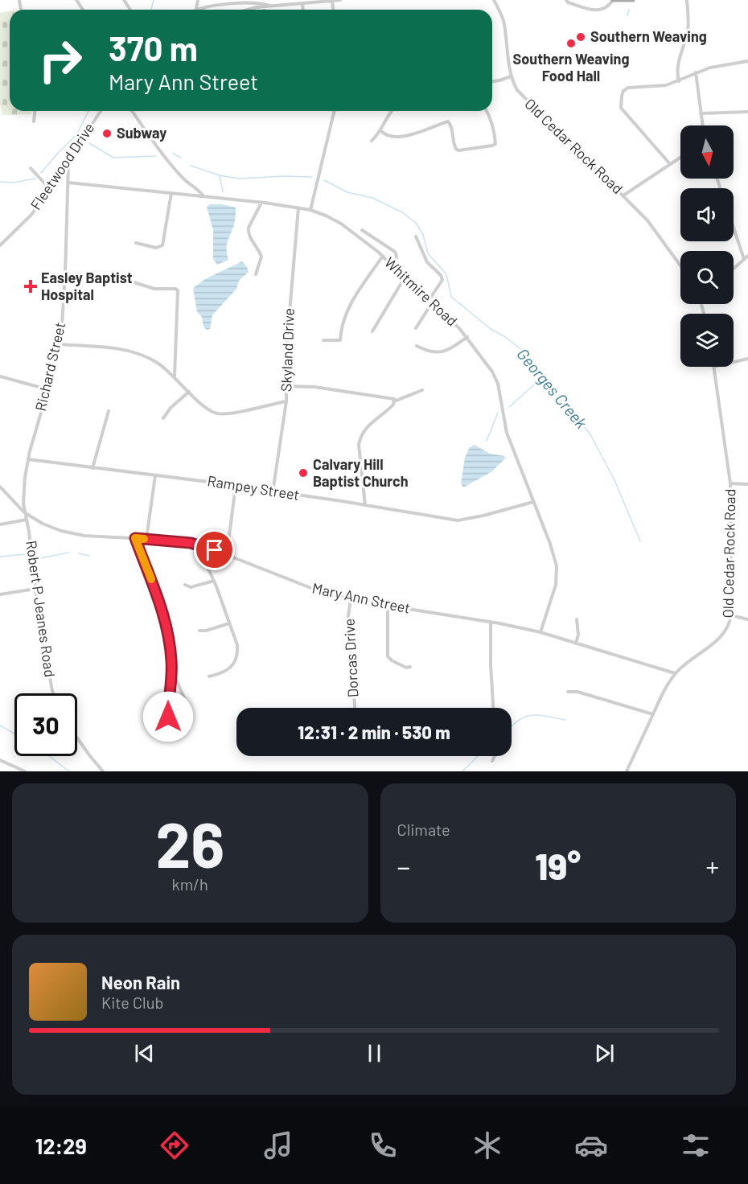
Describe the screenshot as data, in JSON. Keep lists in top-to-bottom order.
{
  "streets": {
    "street": [
      "Old Cedar Rock Road",
      "Fleetwood Drive",
      "Whitmire Road",
      "Skyland Drive",
      "Richard Street",
      "Rampey Street",
      "Mary Ann Street",
      "Robert P Jeanes Road",
      "Dorcas Drive"
    ]
  },
  "crossings": [
    ["Old Cedar Rock Road", "Mary Ann Street"],
    ["Fleetwood Drive", "Richard Street"],
    ["Whitmire Road", "Skyland Drive"],
    ["Whitmire Road", "Richard Street"],
    ["Whitmire Road", "Rampey Street"],
    ["Whitmire Road", "Mary Ann Street"],
    ["Skyland Drive", "Rampey Street"],
    ["Richard Street", "Rampey Street"],
    ["Richard Street", "Mary Ann Street"],
    ["Richard Street", "Robert P Jeanes Road"],
    ["Mary Ann Street", "Robert P Jeanes Road"],
    ["Mary Ann Street", "Dorcas Drive"]
  ],
  "water": ["Georges Creek"],
  "places": {
    "other": [
      "Southern Weaving",
      "Southern Weaving Food Hall",
      "Subway",
      "Calvary Hill Baptist Church"
    ],
    "health": ["Easley Baptist Hospital"]
  },
  "north": "bottom",
  "page": {
    "turn": ["370 m", "Mary Ann Street"],
    "limit": "30",
    "trip": "12:31 · 2 min · 530 m",
    "tile": [
      ["26", "km/h"],
      "Climate"
    ],
    "heat": ["−", "19°", "+"],
    "song": ["Neon Rain", "Kite Club"],
    "tabs": "12:29"
  }
}
